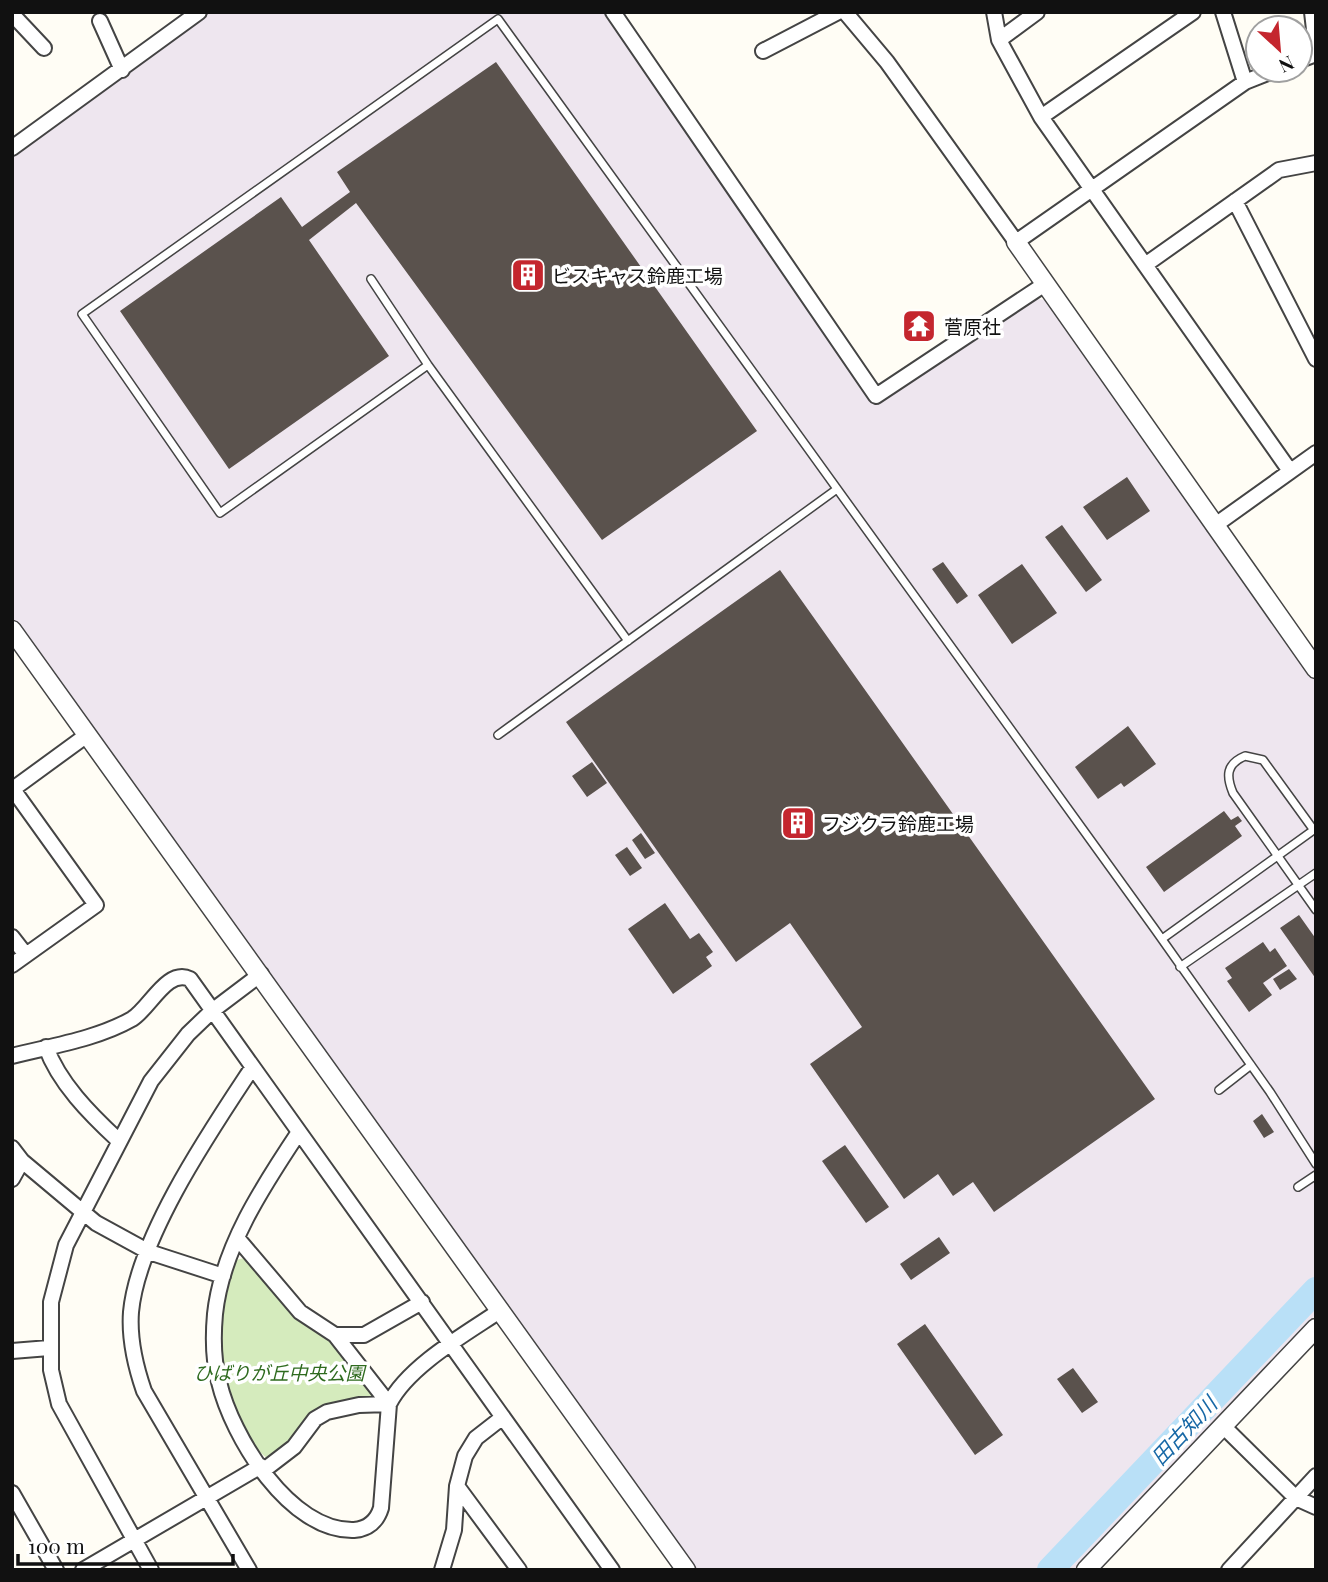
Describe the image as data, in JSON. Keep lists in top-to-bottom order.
{
  "water": ["田古知川"],
  "parks": ["ひばりが丘中央公園"],
  "places": {
    "building": ["ビスキャス鈴鹿工場", "フジクラ鈴鹿工場"],
    "temple": ["菅原社"]
  },
  "scale_bar": "100 m",
  "north": "bottom right"
}
